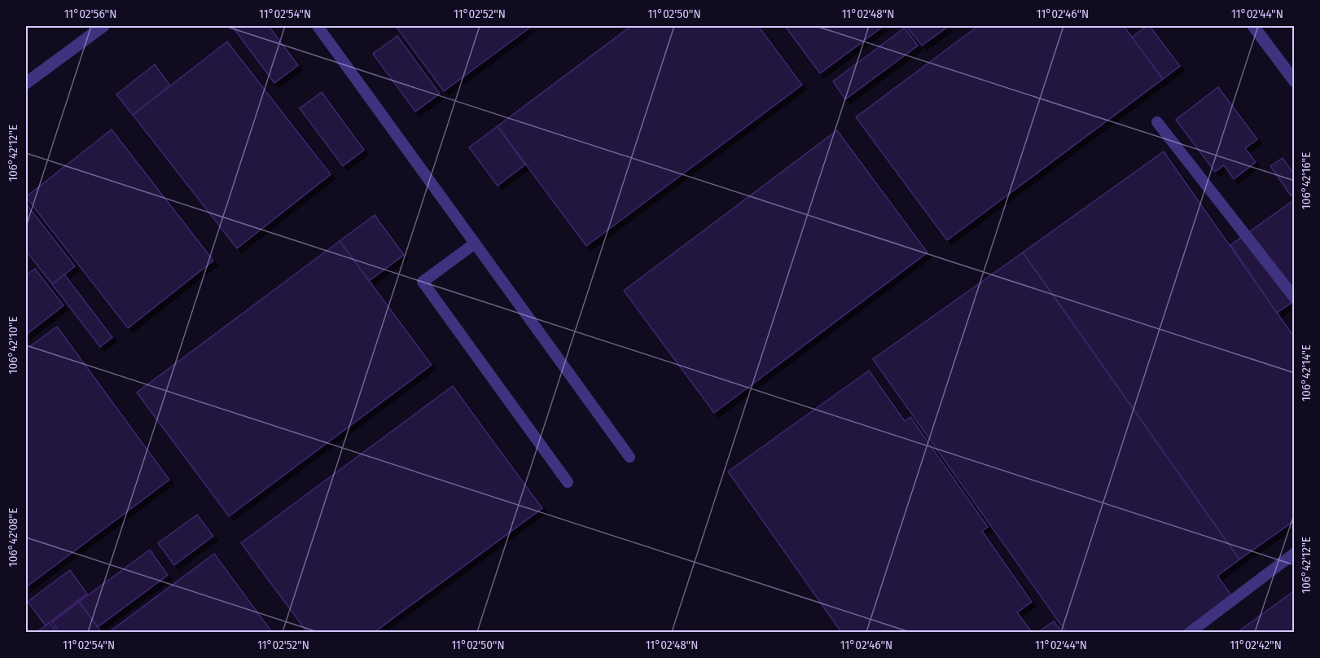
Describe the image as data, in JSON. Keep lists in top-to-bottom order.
{
  "coordinates": [
    "11°02'56\"N",
    "11°02'54\"N",
    "11°02'52\"N",
    "11°02'50\"N",
    "11°02'48\"N",
    "11°02'46\"N",
    "11°02'44\"N",
    "106°42'12\"E",
    "106°42'16\"E",
    "106°42'10\"E",
    "106°42'14\"E",
    "106°42'08\"E",
    "11°02'42\"N"
  ]
}
